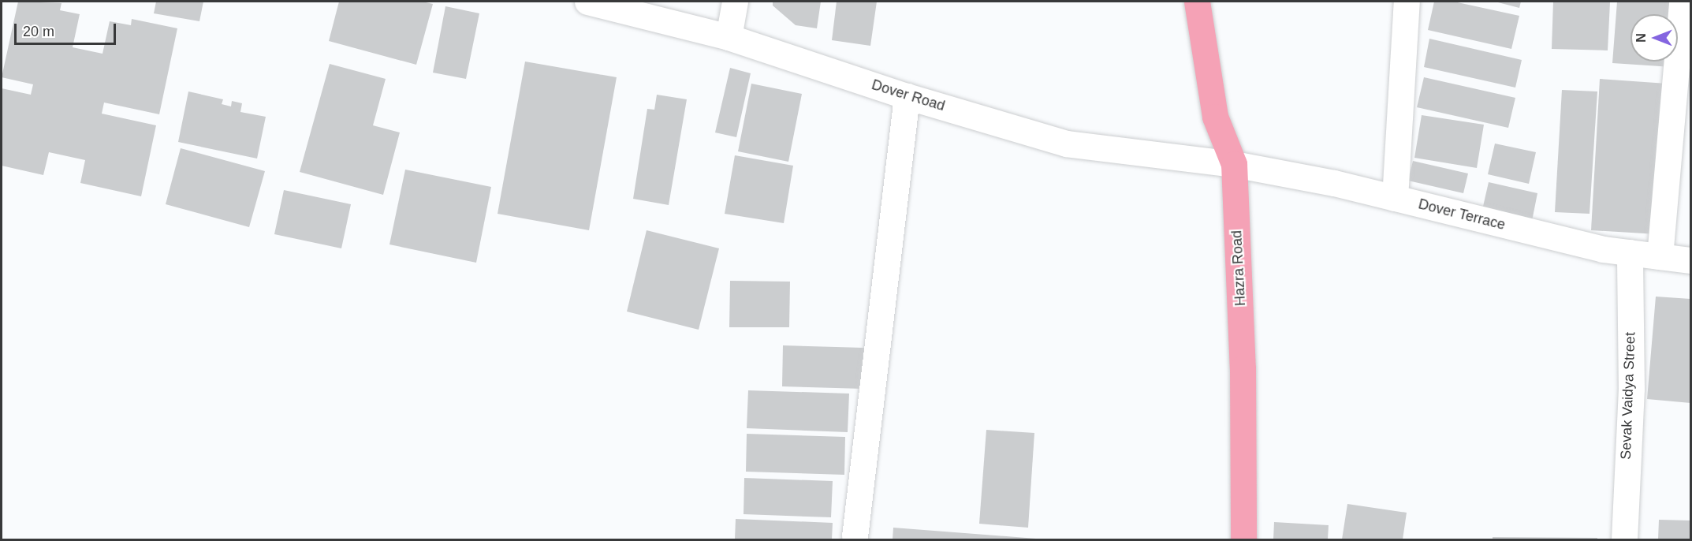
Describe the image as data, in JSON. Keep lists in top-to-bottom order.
{
  "streets": {
    "main road": ["Hazra Road"],
    "street": ["Dover Road", "Dover Terrace", "Sevak Vaidya Street"]
  },
  "crossings": [
    ["Dover Road", "Dover Terrace"],
    ["Dover Road", "Hazra Road"],
    ["Dover Terrace", "Hazra Road"],
    ["Dover Terrace", "Sevak Vaidya Street"]
  ],
  "scale_bar": "20 m",
  "north": "left"
}
